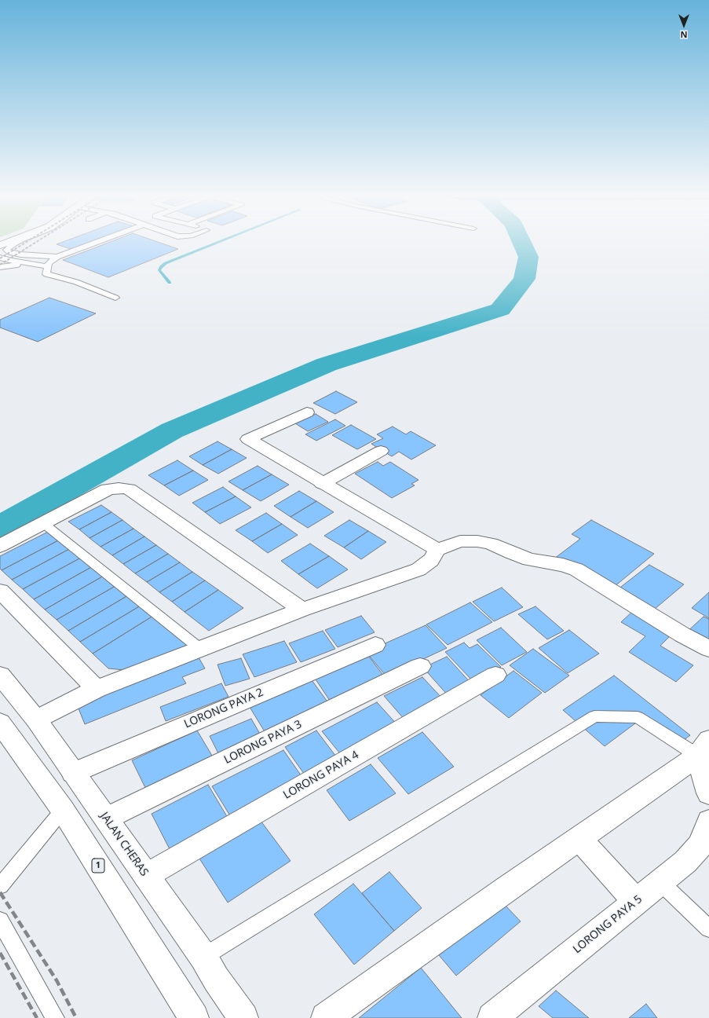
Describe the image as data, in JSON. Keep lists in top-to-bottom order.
{
  "streets": {
    "street": [
      "LORONG PAYA 2",
      "LORONG PAYA 3",
      "LORONG PAYA 4",
      "JALAN CHERAS",
      "1",
      "LORONG PAYA 5"
    ]
  },
  "crossings": [
    ["LORONG PAYA 2", "JALAN CHERAS"],
    ["LORONG PAYA 3", "JALAN CHERAS"],
    ["LORONG PAYA 4", "JALAN CHERAS"]
  ],
  "north": "bottom"
}
